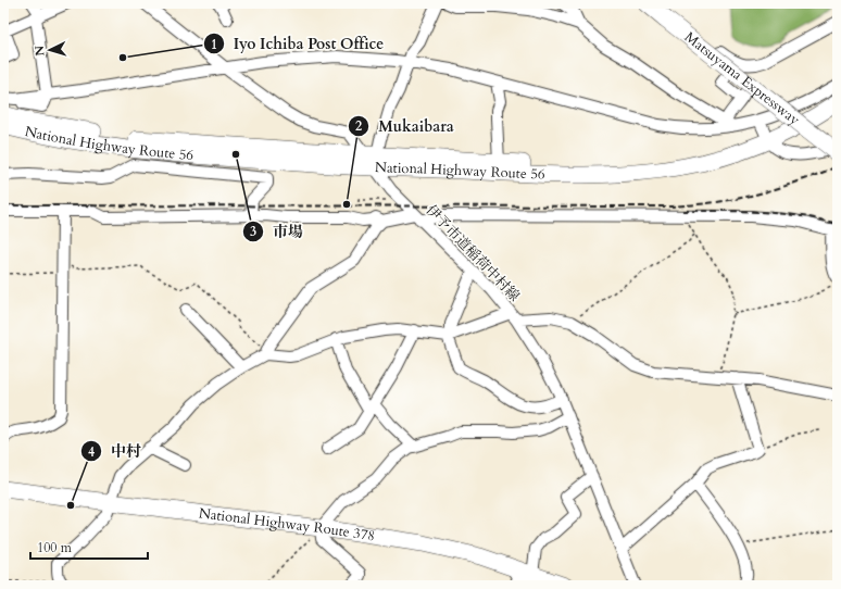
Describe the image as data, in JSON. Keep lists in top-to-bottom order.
{
  "streets": {
    "highway": ["Matsuyama Expressway", "National Highway Route 56", "National Highway Route 378"],
    "street": ["伊予市道稲荷中村線"]
  },
  "crossings": [
    ["National Highway Route 56", "伊予市道稲荷中村線"]
  ],
  "places": [
    "Iyo Ichiba Post Office",
    "市場",
    "Mukaibara",
    "中村"
  ],
  "scale_bar": "100 m",
  "north": "left"
}
